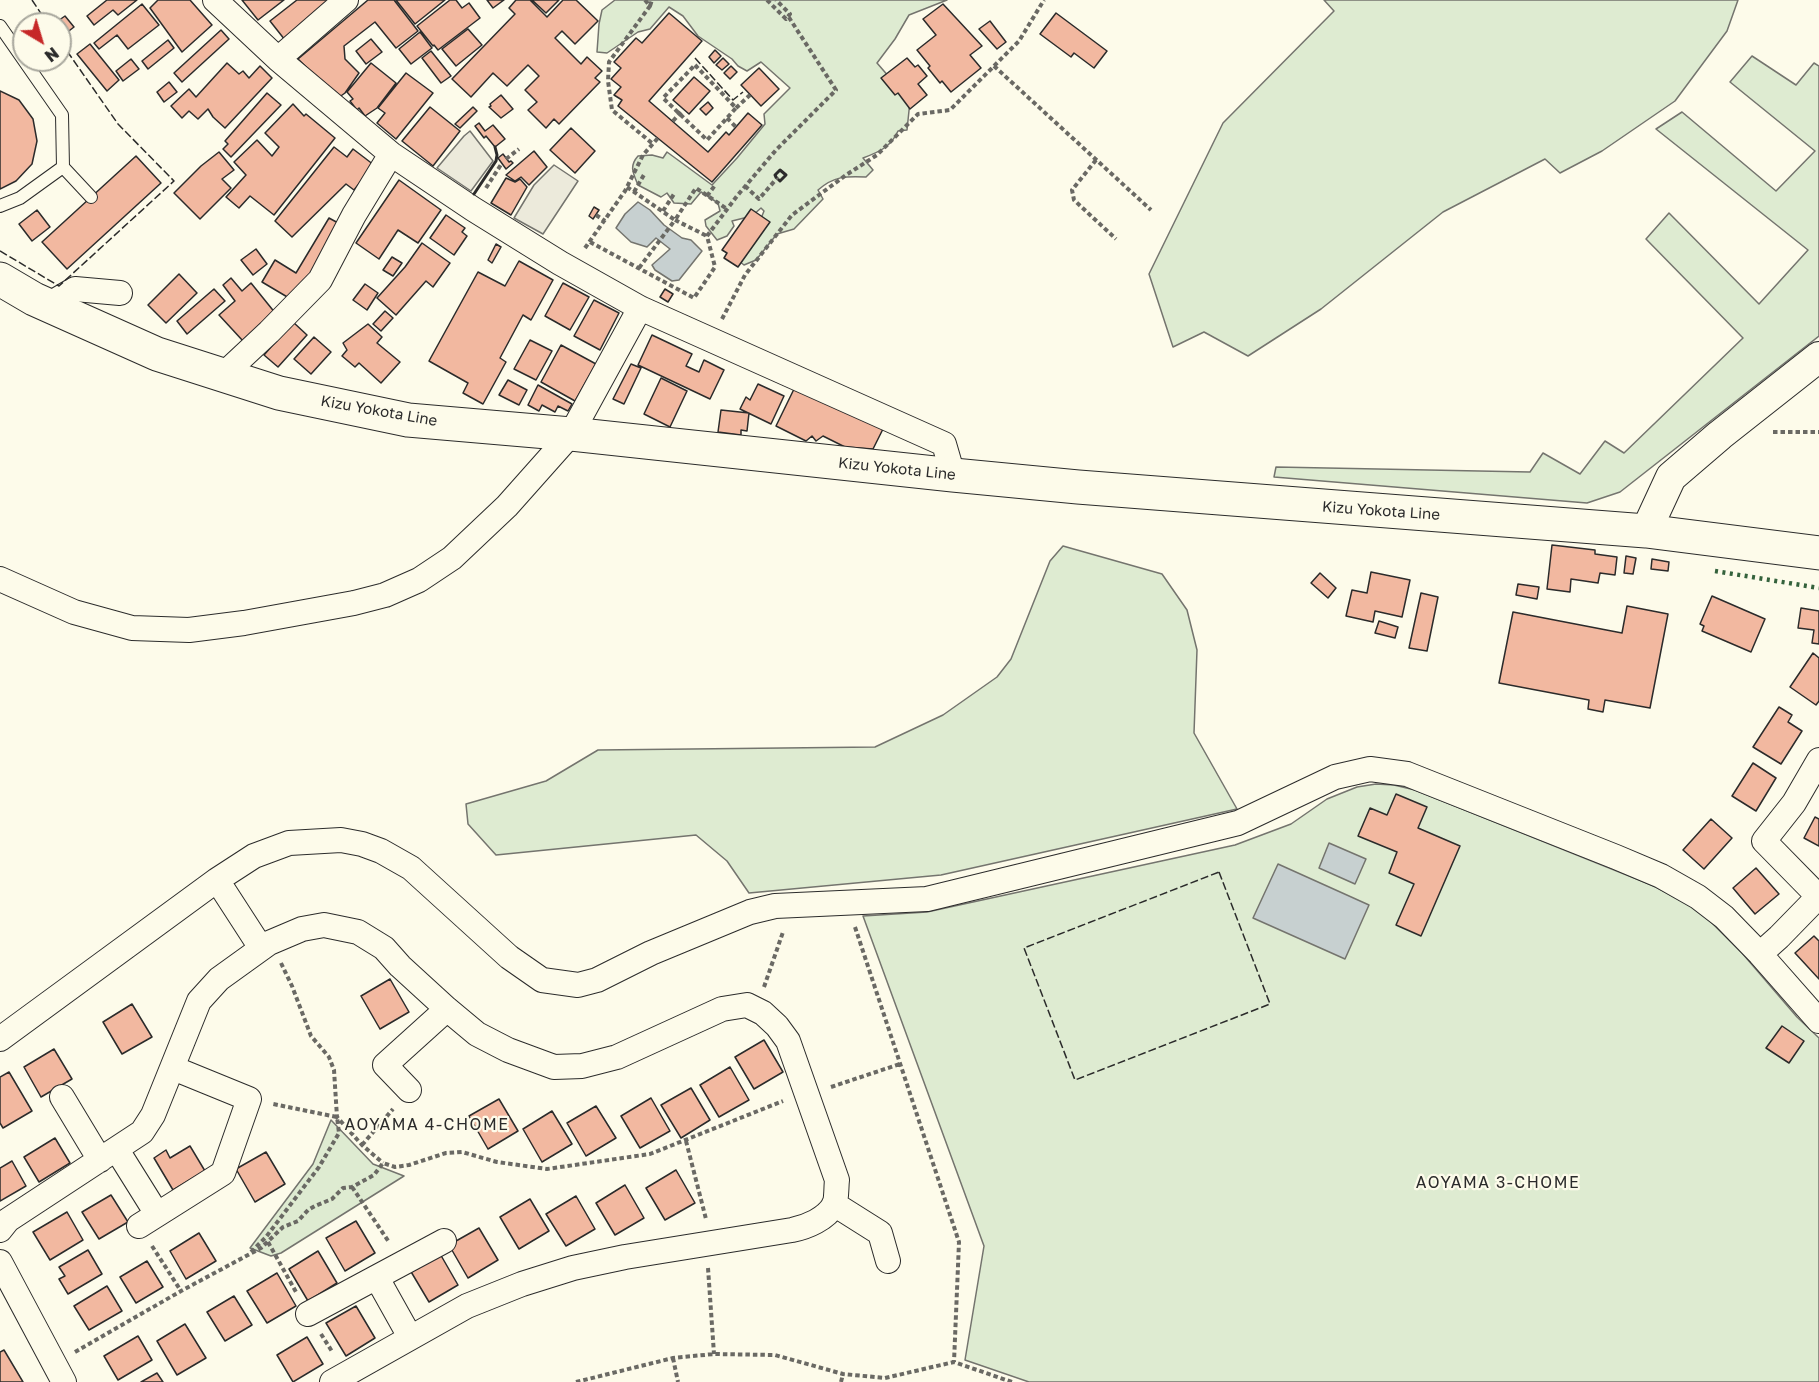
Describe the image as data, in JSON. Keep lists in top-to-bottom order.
{
  "streets": {
    "main road": ["Kizu Yokota Line"]
  },
  "districts": ["AOYAMA 4-CHOME", "AOYAMA 3-CHOME"],
  "north": "bottom right"
}
